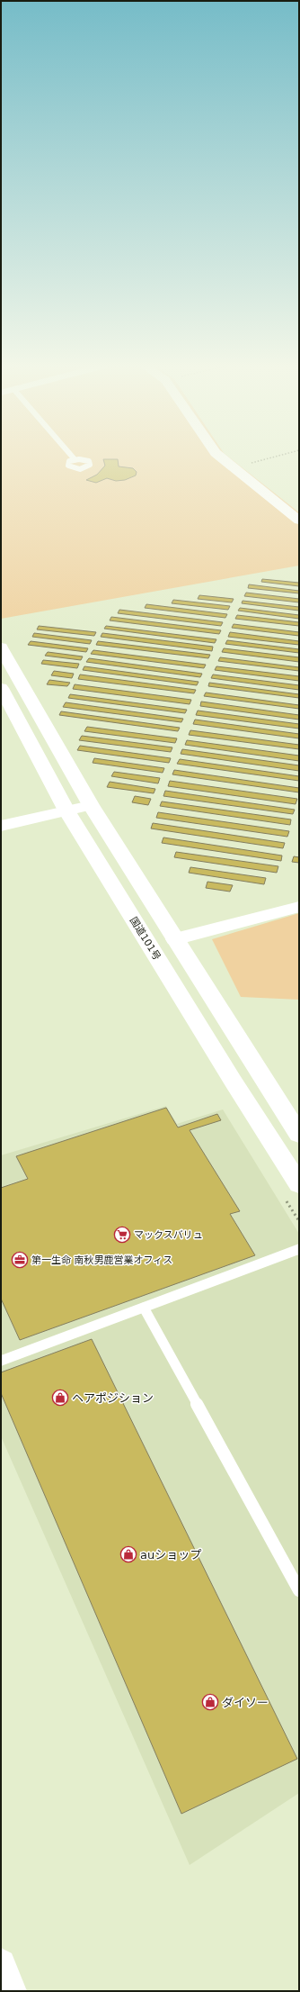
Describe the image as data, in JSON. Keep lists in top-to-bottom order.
{
  "streets": {
    "highway": ["国道101号"]
  },
  "places": {
    "supermarket": ["マックスバリュ"],
    "office": ["第一生命 南秋男鹿営業オフィス"],
    "shop": ["ヘアポジション", "auショップ", "ダイソー"]
  }
}
